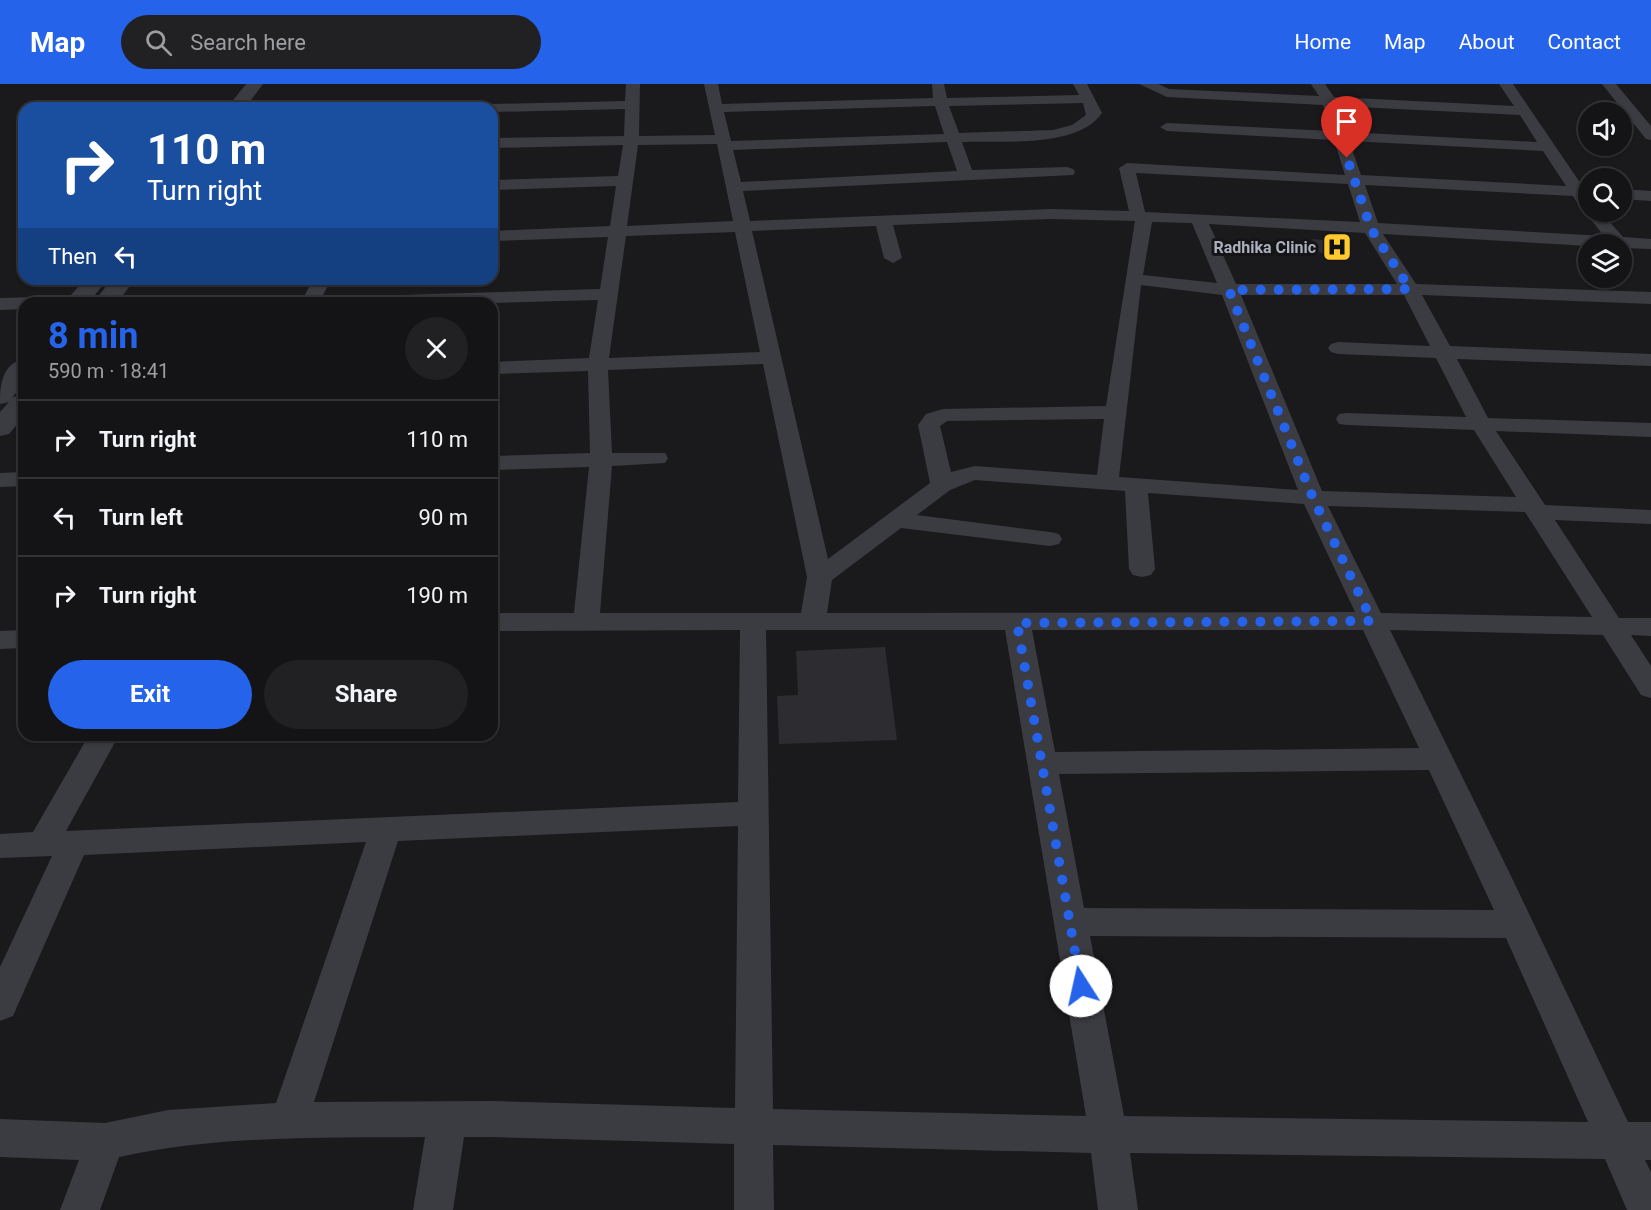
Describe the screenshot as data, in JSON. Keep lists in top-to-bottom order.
{
  "places": {
    "hospital": ["Radhika Clinic"]
  },
  "page": {
    "header": "Map",
    "search": "Search here",
    "nav": [
      "Home",
      "Map",
      "About",
      "Contact"
    ],
    "turn": ["110 m", "Turn right"],
    "then": "Then",
    "heading": ["8 min", "590 m · 18:41"],
    "list": [
      {
        "name": "Turn right",
        "value": "110 m"
      },
      {
        "name": "Turn left",
        "value": "90 m"
      },
      {
        "name": "Turn right",
        "value": "190 m"
      }
    ],
    "buttons": ["Exit", "Share"]
  }
}
